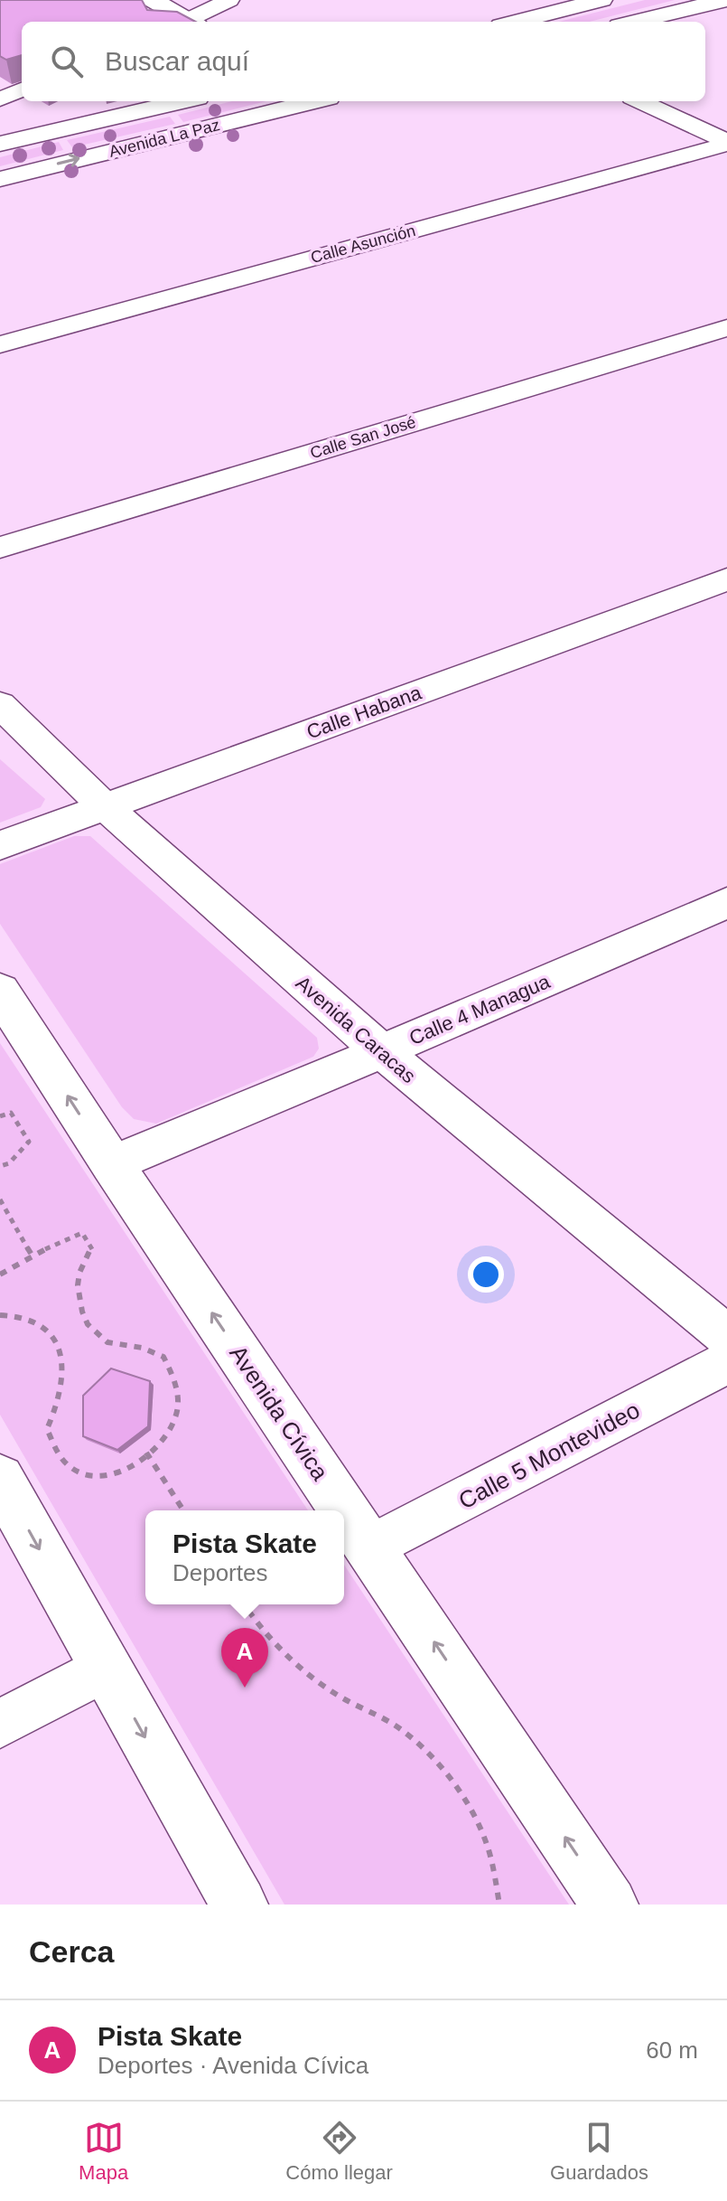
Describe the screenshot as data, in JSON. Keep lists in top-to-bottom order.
{
  "streets": {
    "main road": ["Avenida La Paz", "Avenida Cívica"],
    "street": [
      "Calle Asunción",
      "Calle San José",
      "Calle Habana",
      "Calle 4 Managua",
      "Avenida Caracas",
      "Calle 5 Montevideo"
    ]
  },
  "crossings": [
    ["Calle Habana", "Avenida Caracas"],
    ["Calle 4 Managua", "Avenida Caracas"],
    ["Calle 4 Managua", "Avenida Cívica"],
    ["Avenida Cívica", "Calle 5 Montevideo"]
  ],
  "page": {
    "search": "Buscar aquí",
    "popup": ["Pista Skate", "Deportes"],
    "pins": "A",
    "heading": "Cerca",
    "list": [
      {
        "mark": "A",
        "name": "Pista Skate",
        "note": "Deportes · Avenida Cívica",
        "value": "60 m"
      }
    ],
    "nav": ["Mapa", "Cómo llegar", "Guardados"]
  }
}
